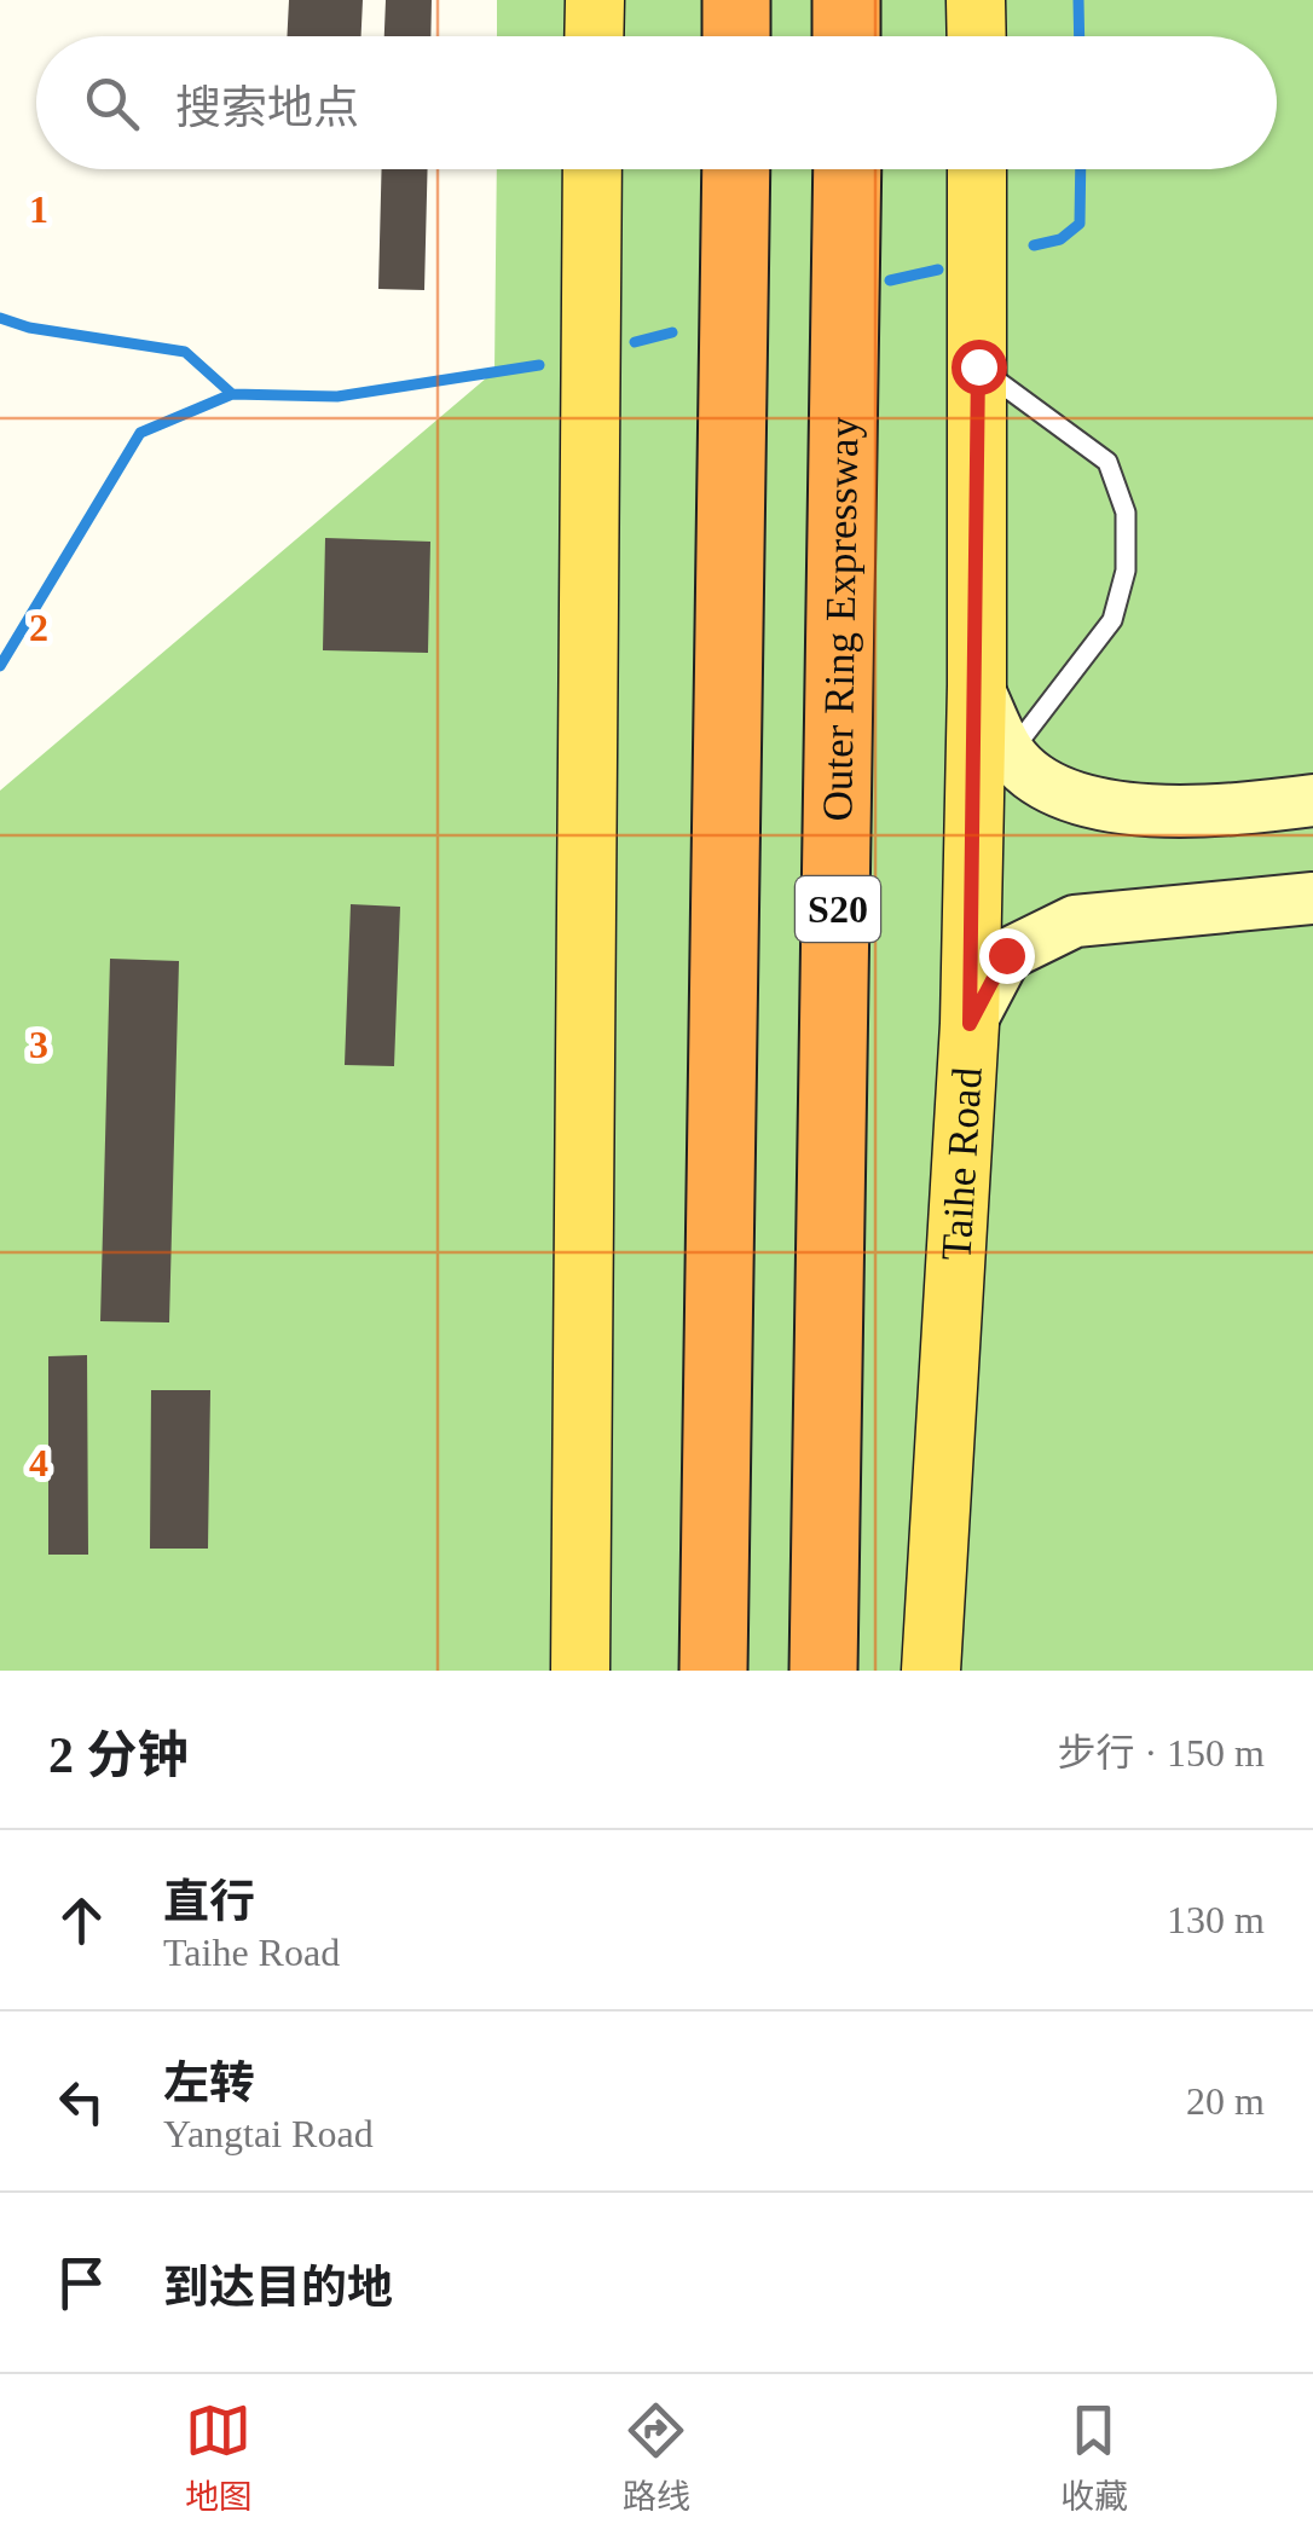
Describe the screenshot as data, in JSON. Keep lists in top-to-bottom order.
{
  "streets": {
    "highway": ["Outer Ring Expressway", "S20"],
    "main road": ["Taihe Road"]
  },
  "page": {
    "search": "搜索地点",
    "heading": ["2 分钟", "步行 · 150 m"],
    "list": [
      ["直行", "Taihe Road", "130 m"],
      ["左转", "Yangtai Road", "20 m"],
      "到达目的地"
    ],
    "nav": ["地图", "路线", "收藏"]
  },
  "grid": {
    "rows": [
      "1",
      "2",
      "3",
      "4"
    ]
  }
}
